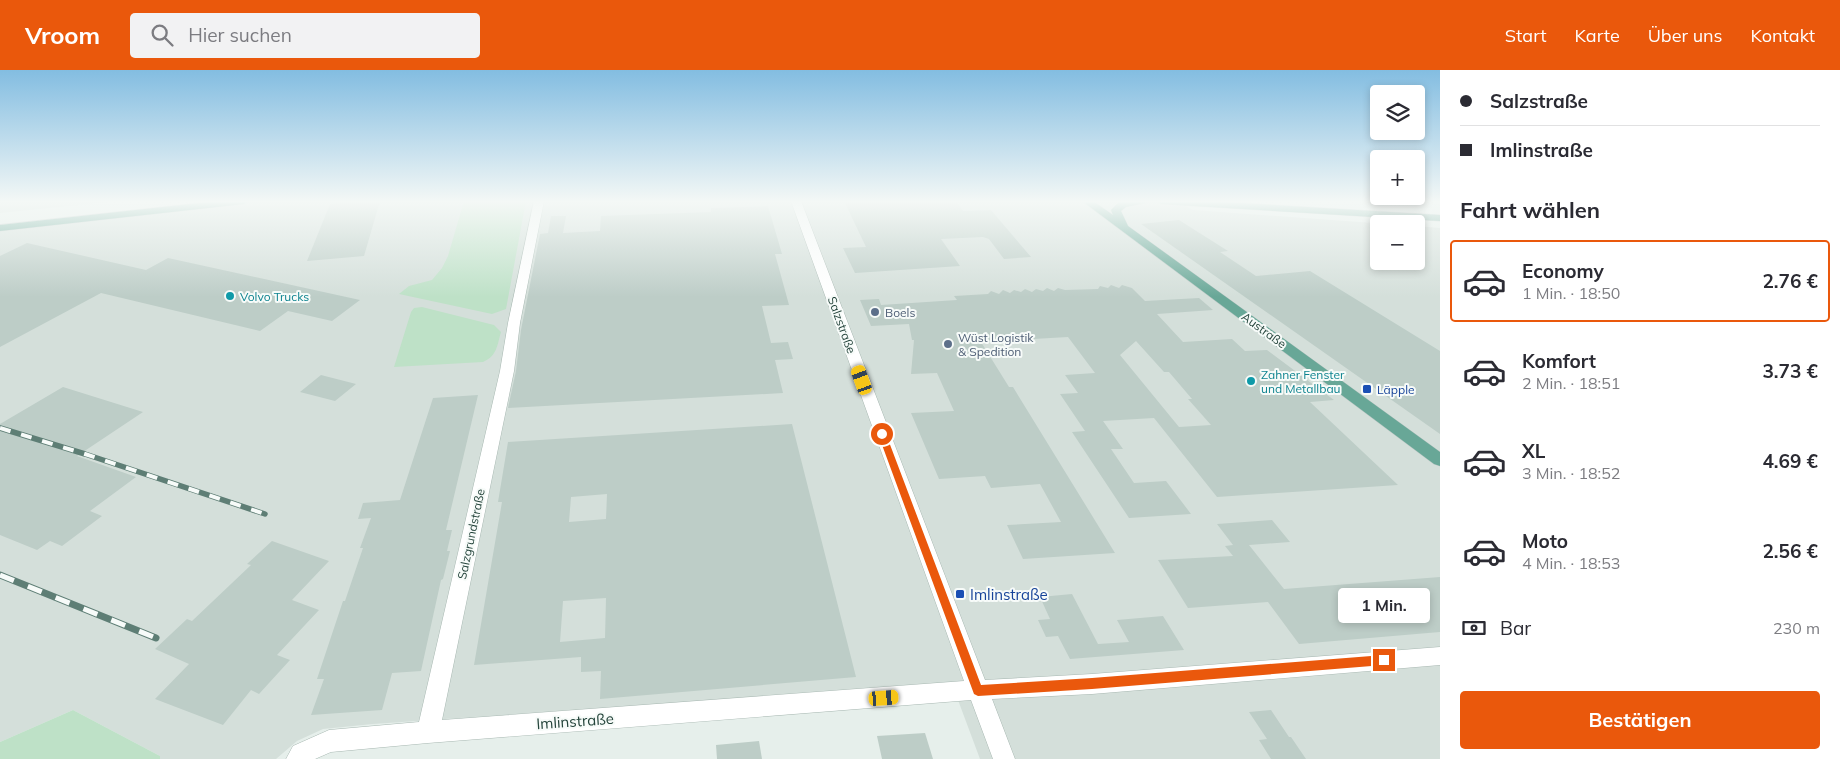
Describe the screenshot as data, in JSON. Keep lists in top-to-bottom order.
{
  "streets": {
    "main road": ["Austraße"],
    "street": ["Salzstraße", "Salzgrundstraße", "Imlinstraße"]
  },
  "crossings": [
    ["Salzstraße", "Imlinstraße"],
    ["Salzgrundstraße", "Imlinstraße"]
  ],
  "places": {
    "other": [
      "Volvo Trucks",
      "Boels",
      "Wüst Logistik & Spedition",
      "Zahner Fenster und Metallbau"
    ],
    "transit": ["Läpple", "Imlinstraße"]
  },
  "page": {
    "header": "Vroom",
    "search": "Hier suchen",
    "nav": [
      "Start",
      "Karte",
      "Über uns",
      "Kontakt"
    ],
    "banner": ["Salzstraße", "Imlinstraße"],
    "map_buttons": ["+", "−"],
    "heading": "Fahrt wählen",
    "list": [
      {
        "name": "Economy",
        "note": "1 Min. · 18:50",
        "value": "2.76 €"
      },
      {
        "name": "Komfort",
        "note": "2 Min. · 18:51",
        "value": "3.73 €"
      },
      {
        "name": "XL",
        "note": "3 Min. · 18:52",
        "value": "4.69 €"
      },
      {
        "name": "Moto",
        "note": "4 Min. · 18:53",
        "value": "2.56 €"
      }
    ],
    "bubble": "1 Min.",
    "pay": ["Bar", "230 m"],
    "buttons": "Bestätigen"
  }
}
